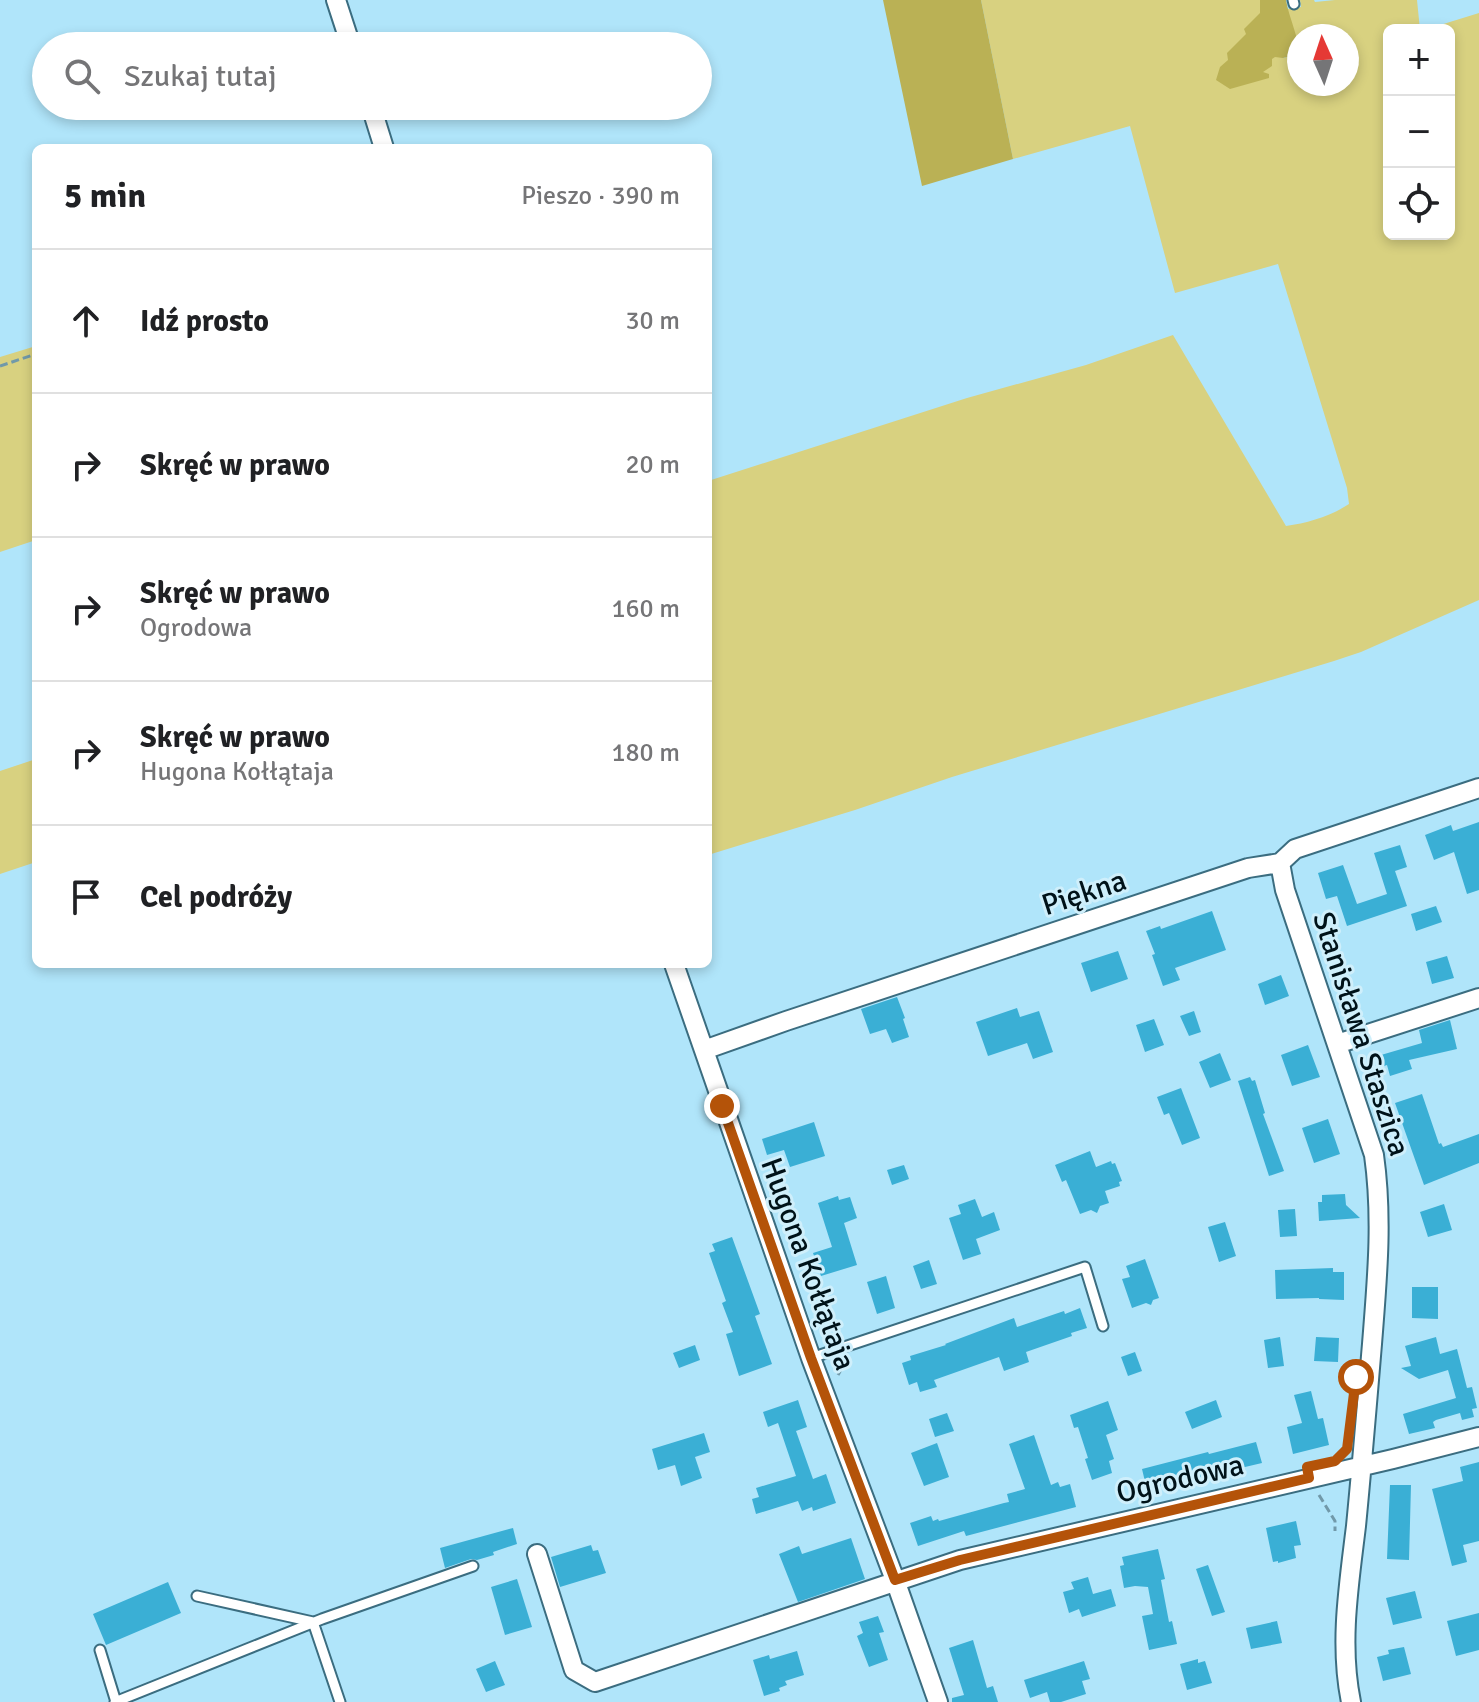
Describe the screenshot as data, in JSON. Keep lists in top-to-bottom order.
{
  "streets": {
    "street": [
      "Piękna",
      "Stanisława Staszica",
      "Hugona Kołłątaja",
      "Ogrodowa"
    ]
  },
  "crossings": [
    ["Piękna", "Stanisława Staszica"],
    ["Piękna", "Hugona Kołłątaja"],
    ["Stanisława Staszica", "Ogrodowa"],
    ["Hugona Kołłątaja", "Ogrodowa"]
  ],
  "north": "top",
  "page": {
    "map_buttons": ["+", "−"],
    "search": "Szukaj tutaj",
    "heading": ["5 min", "Pieszo · 390 m"],
    "list": [
      ["Idź prosto", "30 m"],
      ["Skręć w prawo", "20 m"],
      ["Skręć w prawo", "Ogrodowa", "160 m"],
      ["Skręć w prawo", "Hugona Kołłątaja", "180 m"],
      "Cel podróży"
    ]
  }
}
